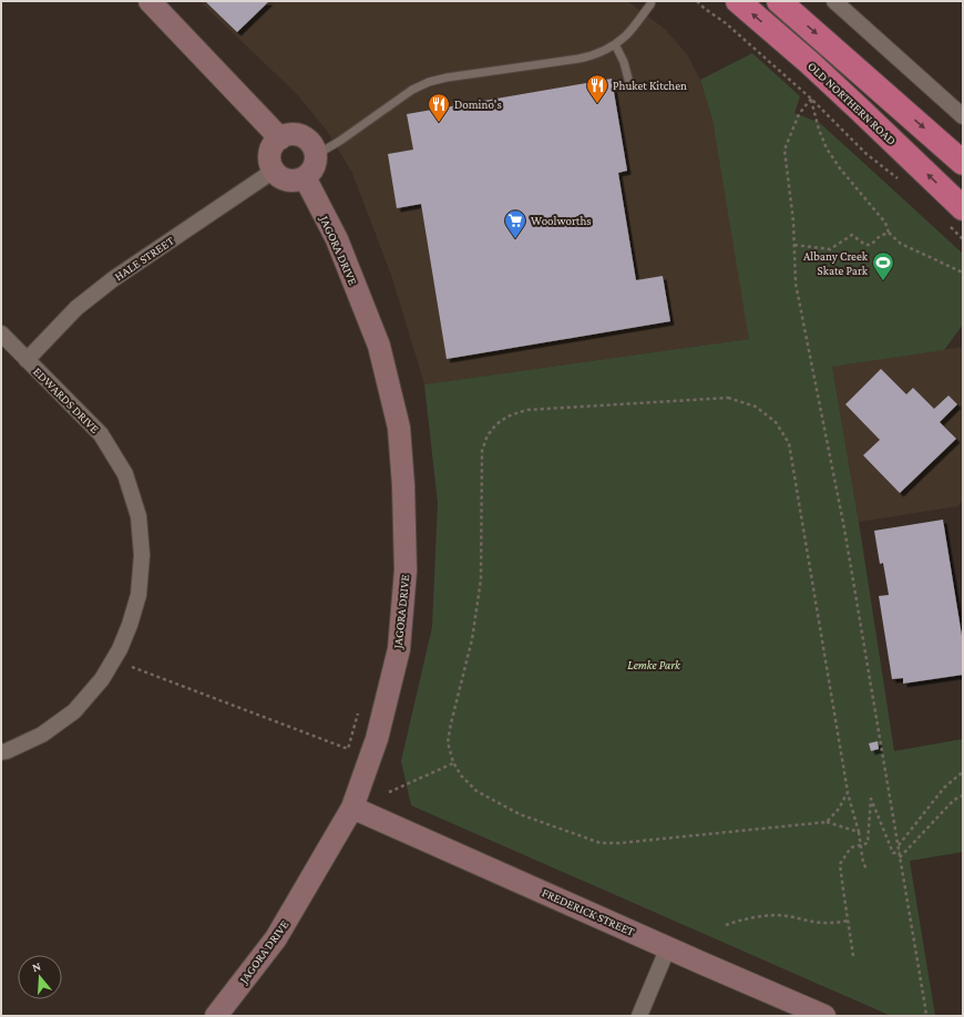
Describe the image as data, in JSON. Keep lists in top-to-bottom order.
{
  "streets": {
    "highway": ["OLD NORTHERN ROAD"],
    "street": [
      "JAGORA DRIVE",
      "HALE STREET",
      "EDWARDS DRIVE",
      "FREDERICK STREET"
    ]
  },
  "crossings": [
    ["JAGORA DRIVE", "HALE STREET"],
    ["JAGORA DRIVE", "FREDERICK STREET"],
    ["HALE STREET", "EDWARDS DRIVE"]
  ],
  "parks": ["Lemke Park"],
  "places": {
    "restaurant": ["Phuket Kitchen", "Domino's"],
    "supermarket": ["Woolworths"],
    "sports": ["Albany Creek Skate Park"]
  },
  "north": "top"
}
